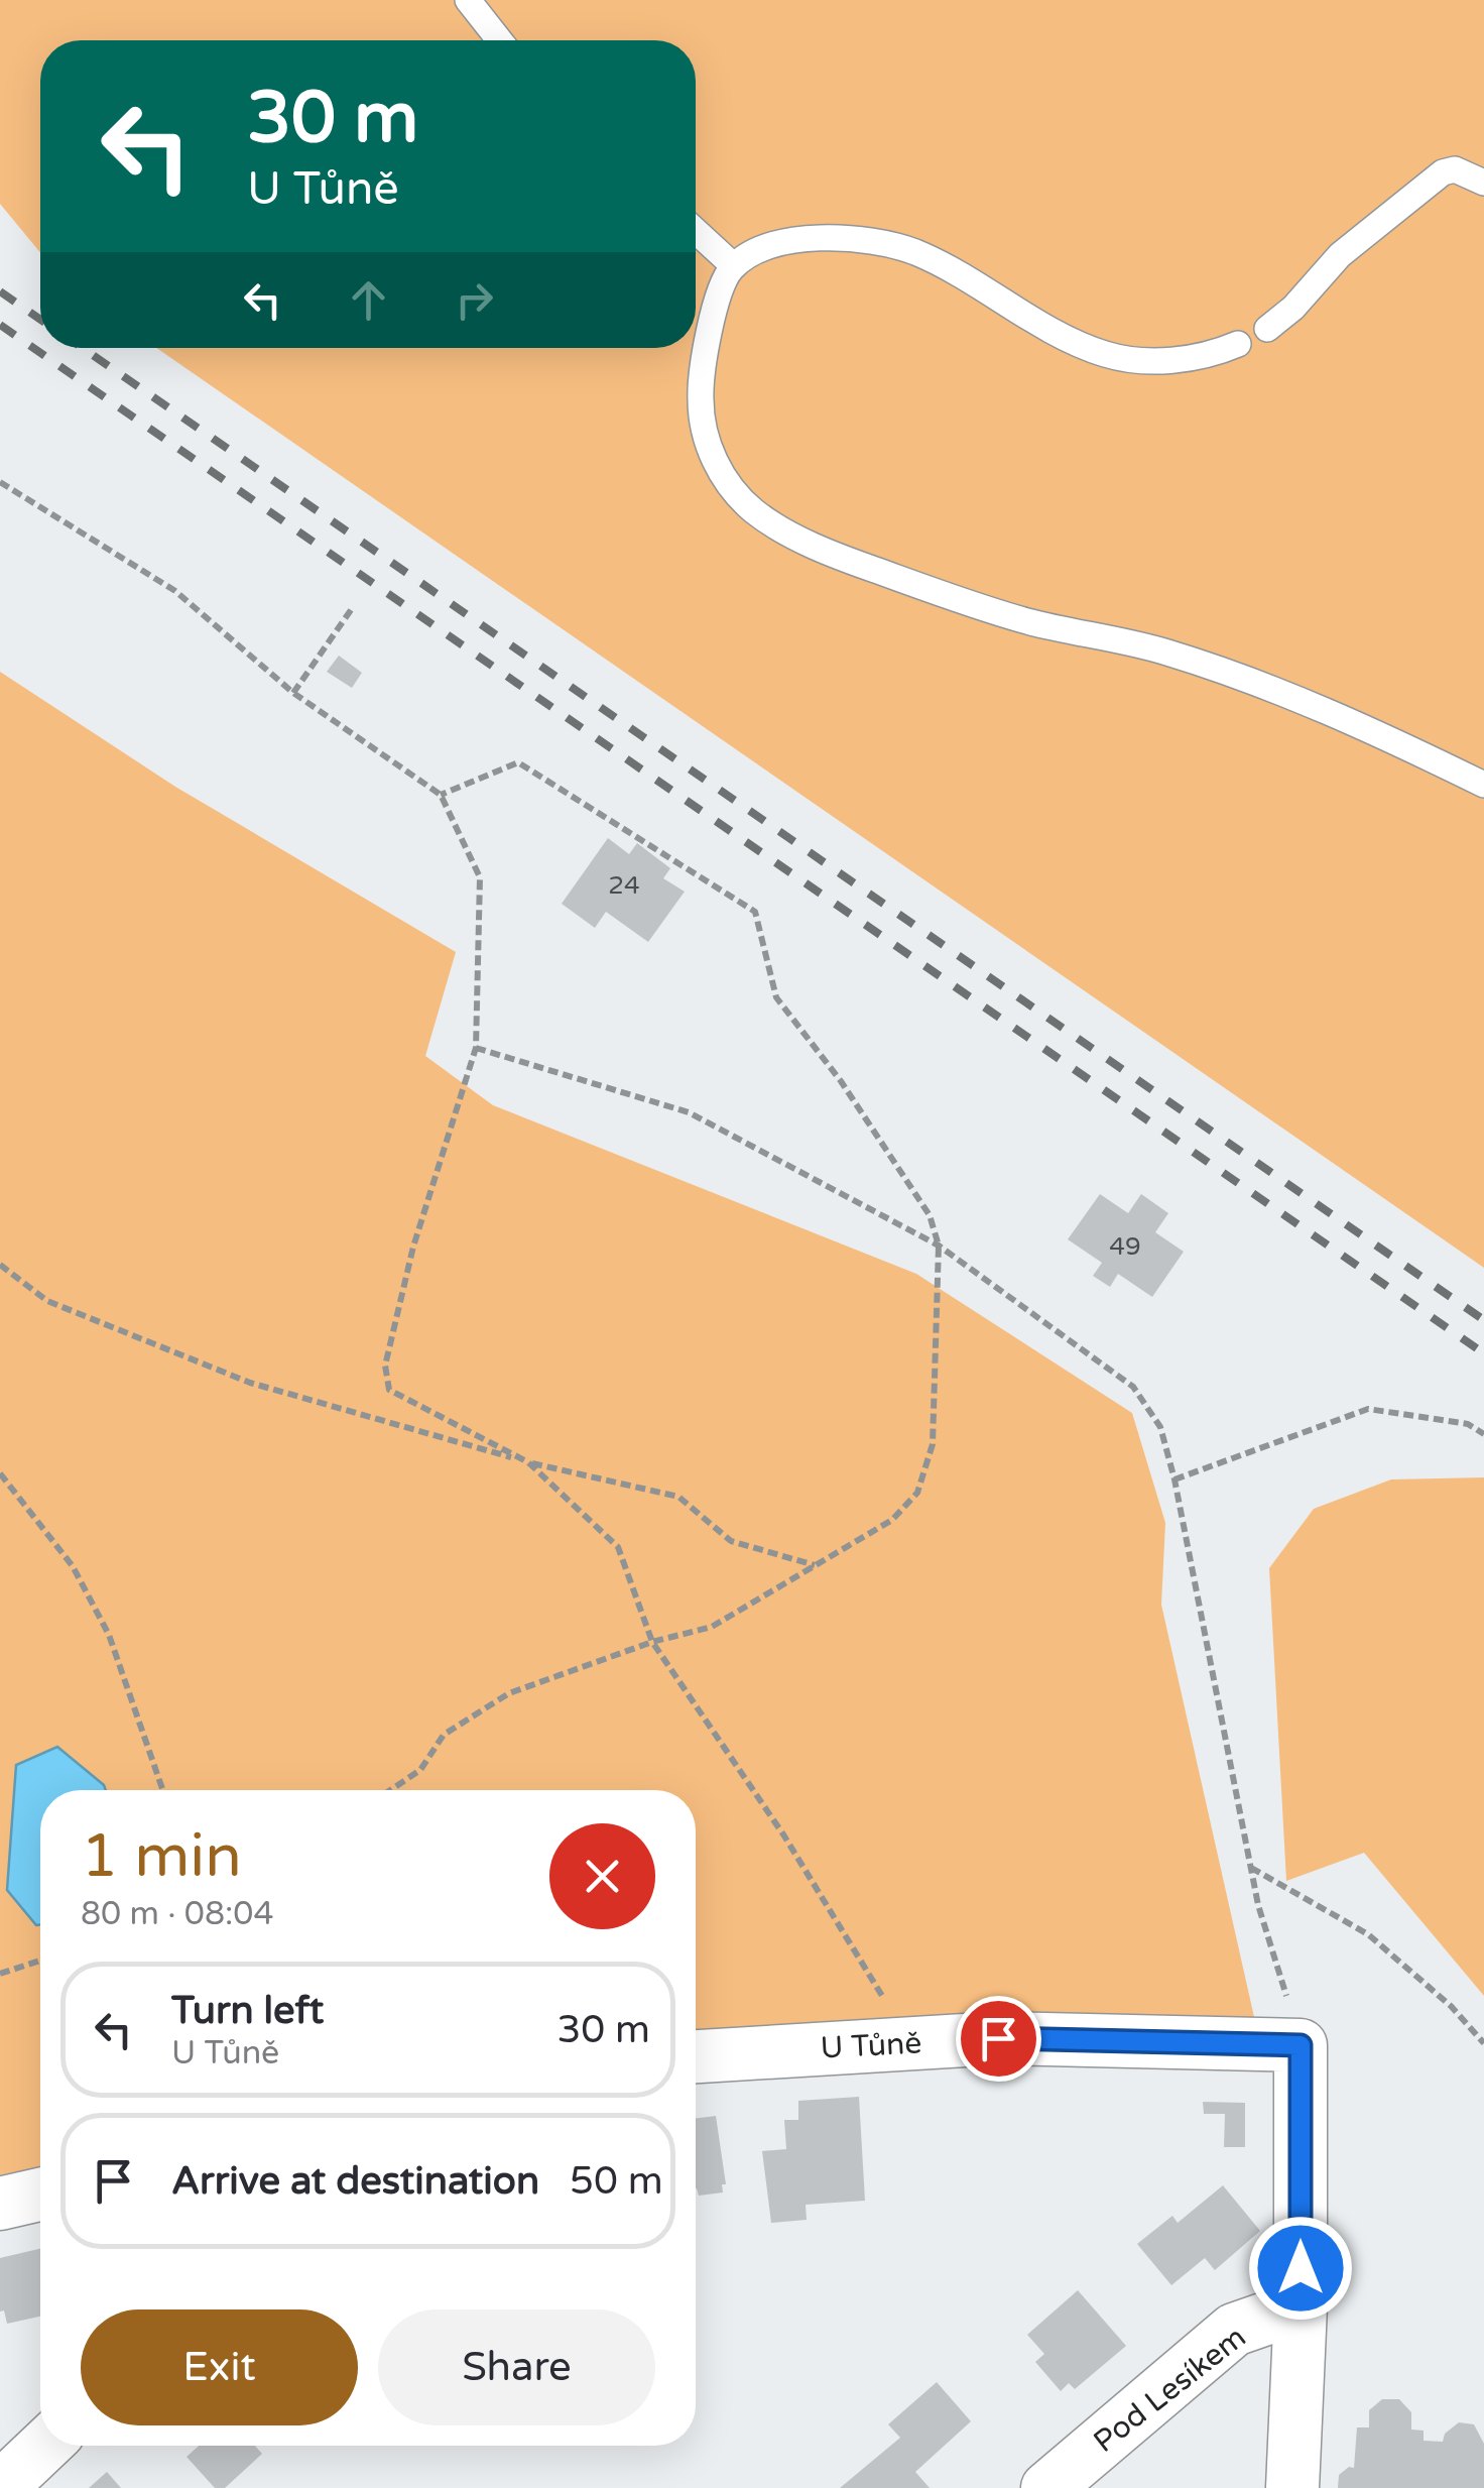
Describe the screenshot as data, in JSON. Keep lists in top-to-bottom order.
{
  "streets": {
    "street": ["U Tůně", "Pod Lesíkem"]
  },
  "house_numbers": ["24", "49"],
  "page": {
    "turn": ["30 m", "U Tůně"],
    "heading": ["1 min", "80 m · 08:04"],
    "list": [
      {
        "name": "Turn left",
        "note": "U Tůně",
        "value": "30 m"
      },
      {
        "name": "Arrive at destination",
        "value": "50 m"
      }
    ],
    "buttons": ["Exit", "Share"]
  }
}
